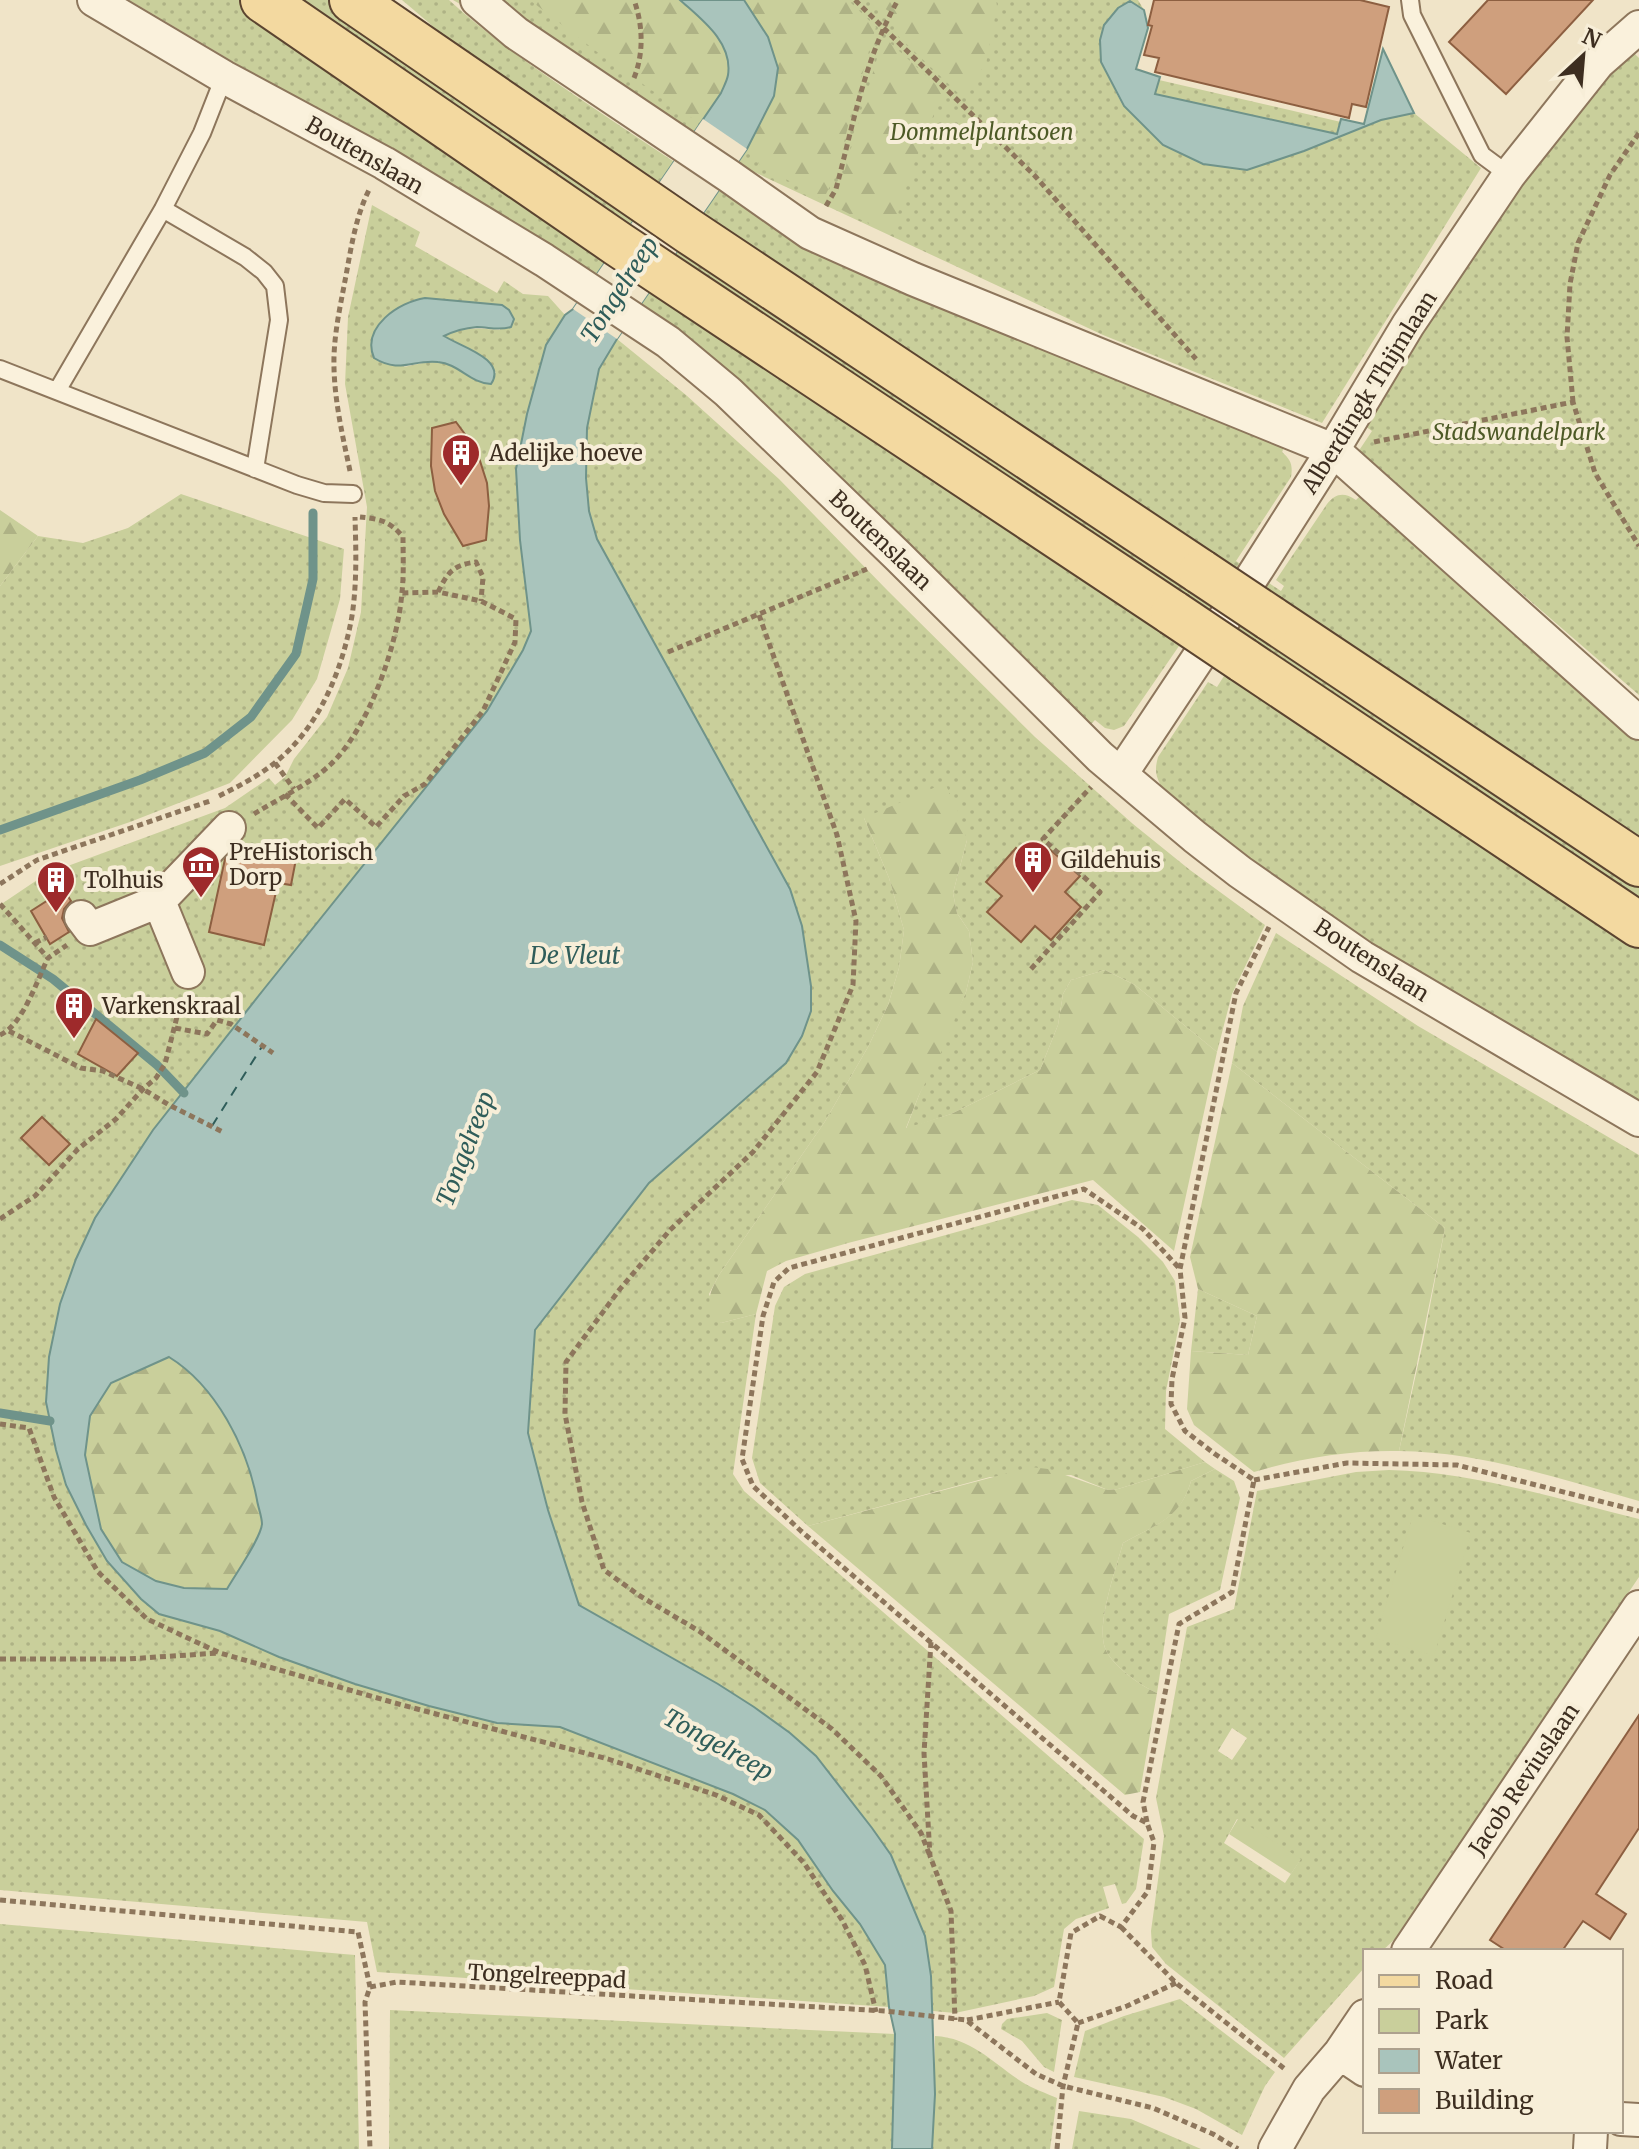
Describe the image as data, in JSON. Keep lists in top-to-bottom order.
{
  "streets": {
    "street": ["Boutenslaan", "Alberdingk Thijmlaan", "Jacob Reviuslaan"],
    "path": ["Tongelreeppad"]
  },
  "crossings": [
    ["Boutenslaan", "Alberdingk Thijmlaan"]
  ],
  "water": ["Tongelreep", "De Vleut"],
  "parks": ["Dommelplantsoen", "Stadswandelpark"],
  "places": {
    "building": [
      "Adelijke hoeve",
      "Gildehuis",
      "Tolhuis",
      "Varkenskraal"
    ],
    "museum": ["PreHistorisch Dorp"]
  },
  "legend": [
    "Road",
    "Park",
    "Water",
    "Building"
  ],
  "north": "top right"
}
